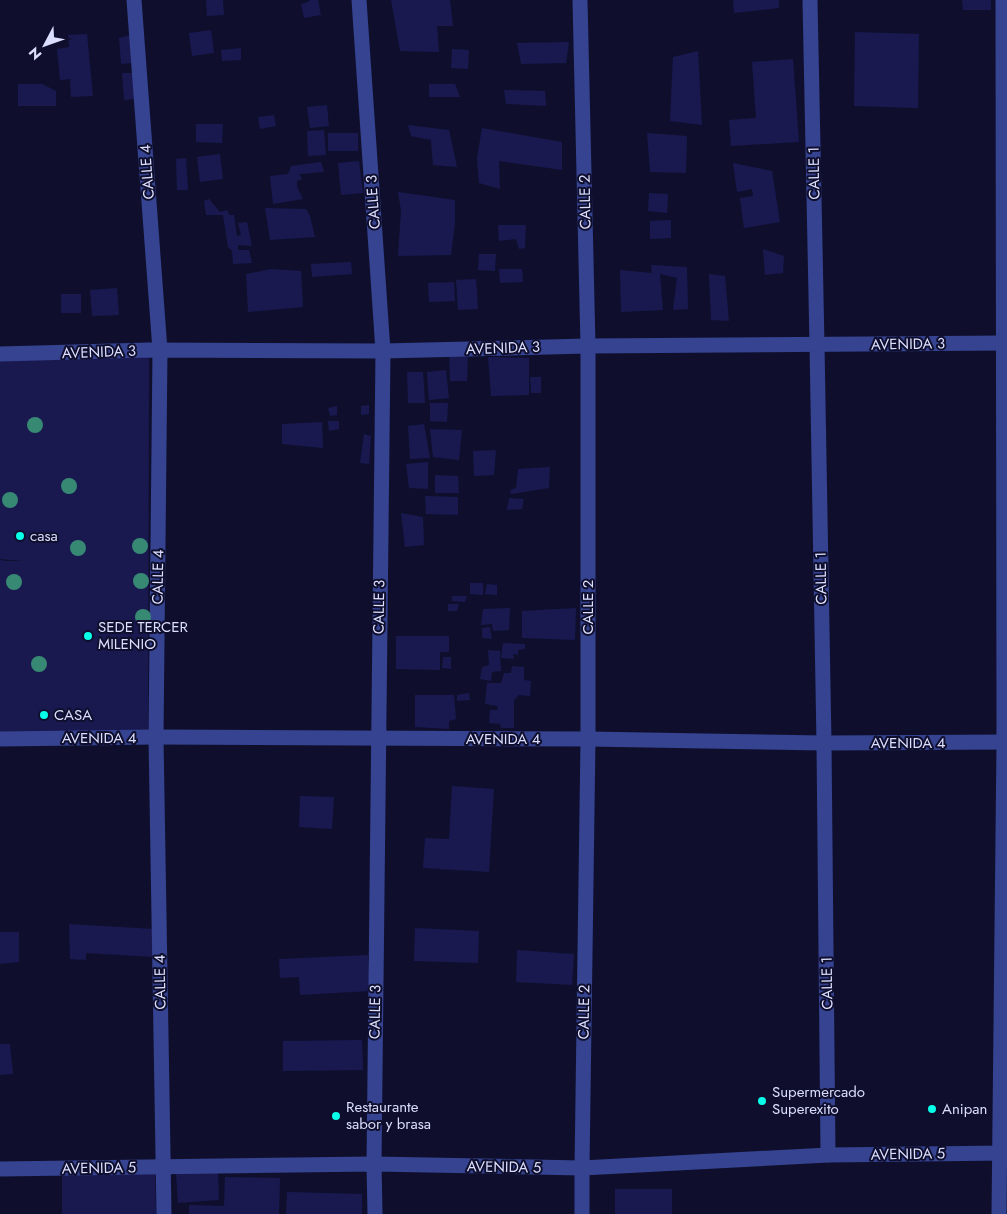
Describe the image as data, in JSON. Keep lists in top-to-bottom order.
{
  "streets": {
    "street": [
      "CALLE 4",
      "CALLE 1",
      "CALLE 3",
      "CALLE 2",
      "AVENIDA 3",
      "AVENIDA 4",
      "AVENIDA 5"
    ]
  },
  "crossings": [
    ["CALLE 4", "AVENIDA 3"],
    ["CALLE 4", "AVENIDA 4"],
    ["CALLE 4", "AVENIDA 5"],
    ["CALLE 1", "AVENIDA 3"],
    ["CALLE 1", "AVENIDA 4"],
    ["CALLE 1", "AVENIDA 5"],
    ["CALLE 3", "AVENIDA 3"],
    ["CALLE 3", "AVENIDA 4"],
    ["CALLE 3", "AVENIDA 5"],
    ["CALLE 2", "AVENIDA 3"],
    ["CALLE 2", "AVENIDA 4"],
    ["CALLE 2", "AVENIDA 5"]
  ],
  "places": [
    "casa",
    "SEDE TERCER MILENIO",
    "CASA",
    "Supermercado Superexito",
    "Anipan",
    "Restaurante sabor y brasa"
  ],
  "north": "bottom left"
}
